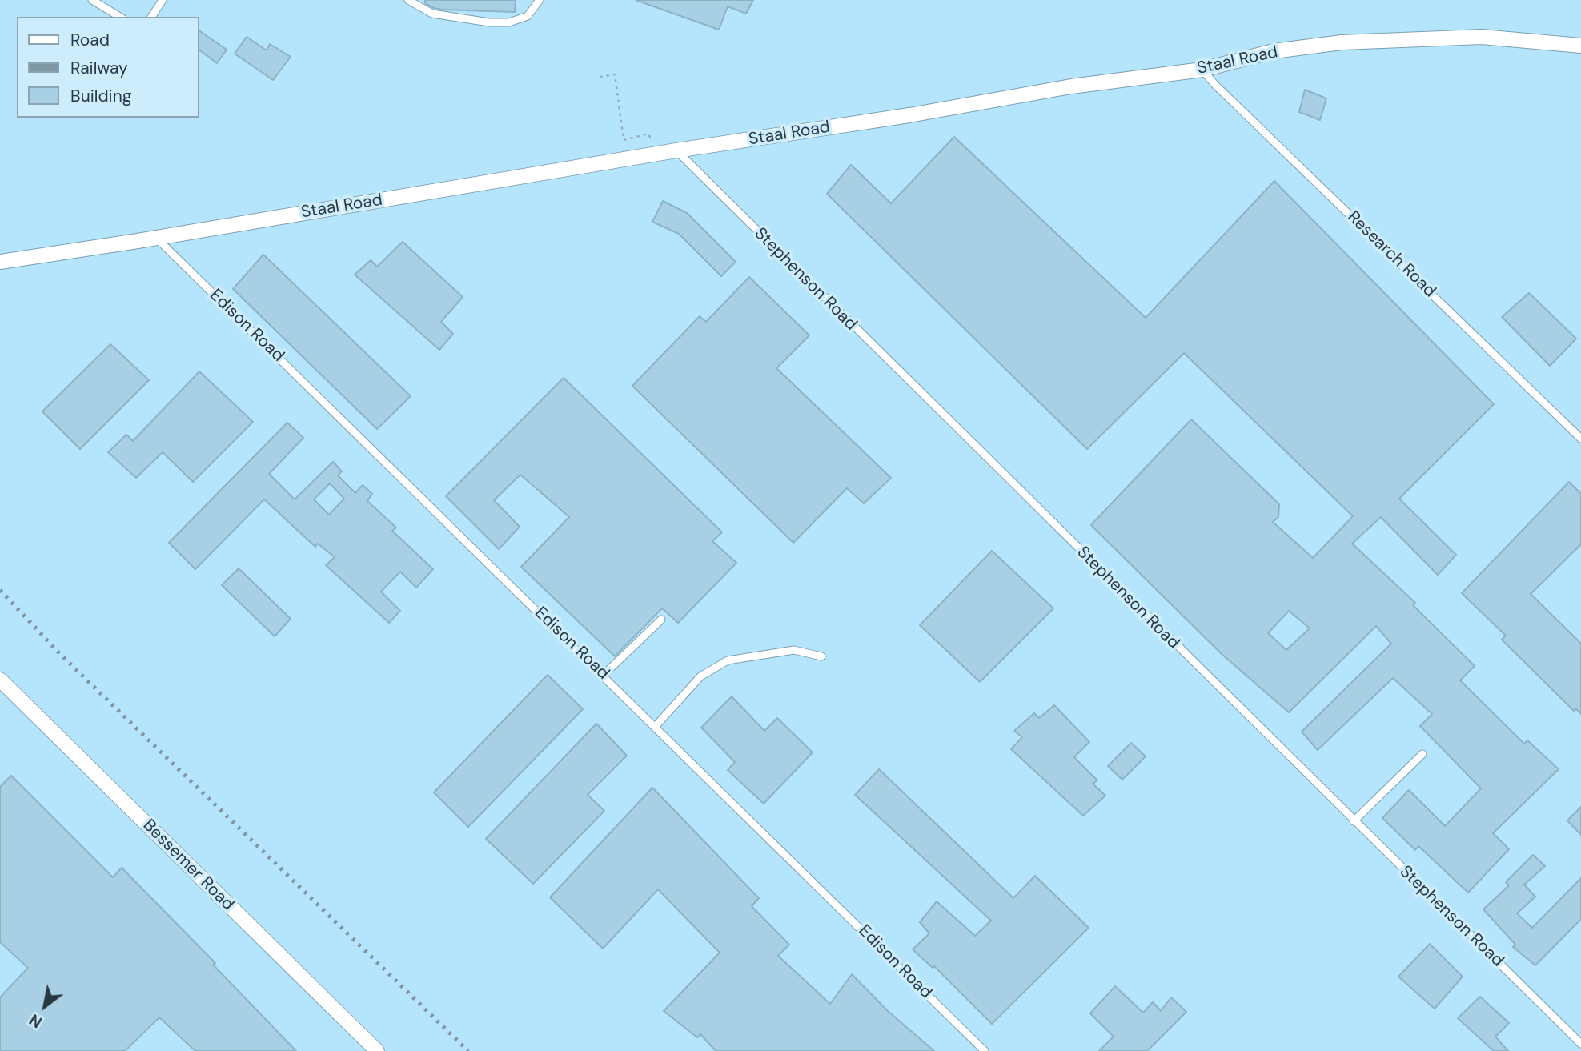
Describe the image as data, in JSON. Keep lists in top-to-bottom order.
{
  "streets": {
    "street": ["Staal Road", "Bessemer Road"],
    "lane": ["Research Road", "Stephenson Road", "Edison Road"]
  },
  "crossings": [
    ["Staal Road", "Research Road"],
    ["Staal Road", "Stephenson Road"],
    ["Staal Road", "Edison Road"]
  ],
  "legend": ["Road", "Railway", "Building"],
  "north": "bottom left"
}
